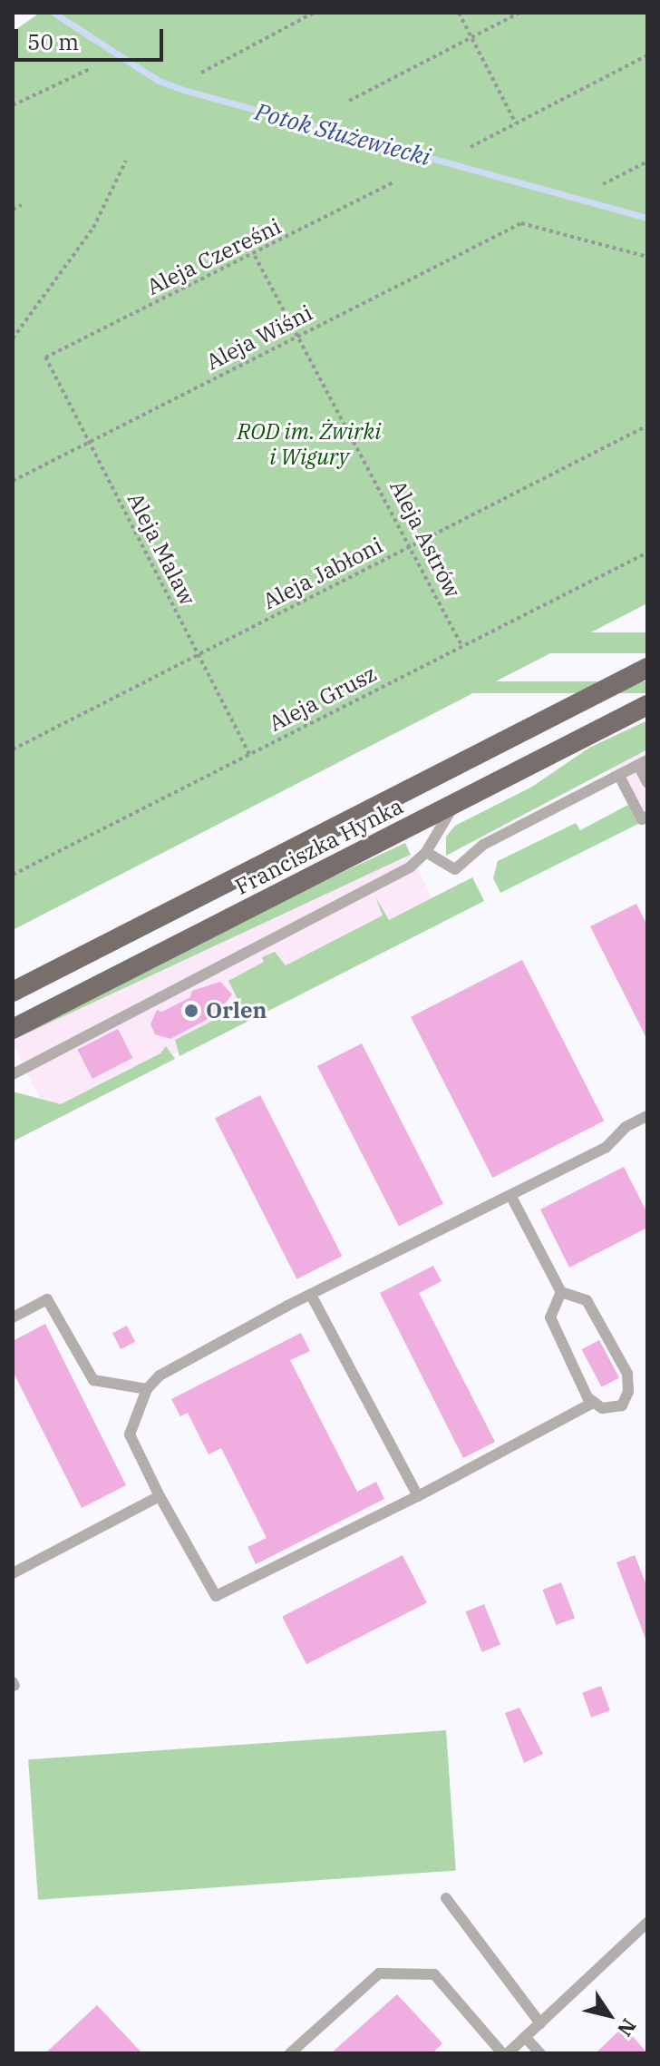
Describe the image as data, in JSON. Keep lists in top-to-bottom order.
{
  "streets": {
    "main road": ["Franciszka Hynka"],
    "path": [
      "Aleja Czereśni",
      "Aleja Wiśni",
      "Aleja Astrów",
      "Aleja Malaw",
      "Aleja Jabłoni",
      "Aleja Grusz"
    ]
  },
  "crossings": [
    ["Aleja Czereśni", "Aleja Astrów"],
    ["Aleja Czereśni", "Aleja Malaw"],
    ["Aleja Wiśni", "Aleja Astrów"],
    ["Aleja Wiśni", "Aleja Malaw"],
    ["Aleja Astrów", "Aleja Jabłoni"],
    ["Aleja Astrów", "Aleja Grusz"],
    ["Aleja Malaw", "Aleja Jabłoni"],
    ["Aleja Malaw", "Aleja Grusz"]
  ],
  "water": ["Potok Służewiecki"],
  "parks": ["ROD im. Żwirki i Wigury"],
  "places": ["Orlen"],
  "scale_bar": "50 m",
  "north": "bottom right"
}
